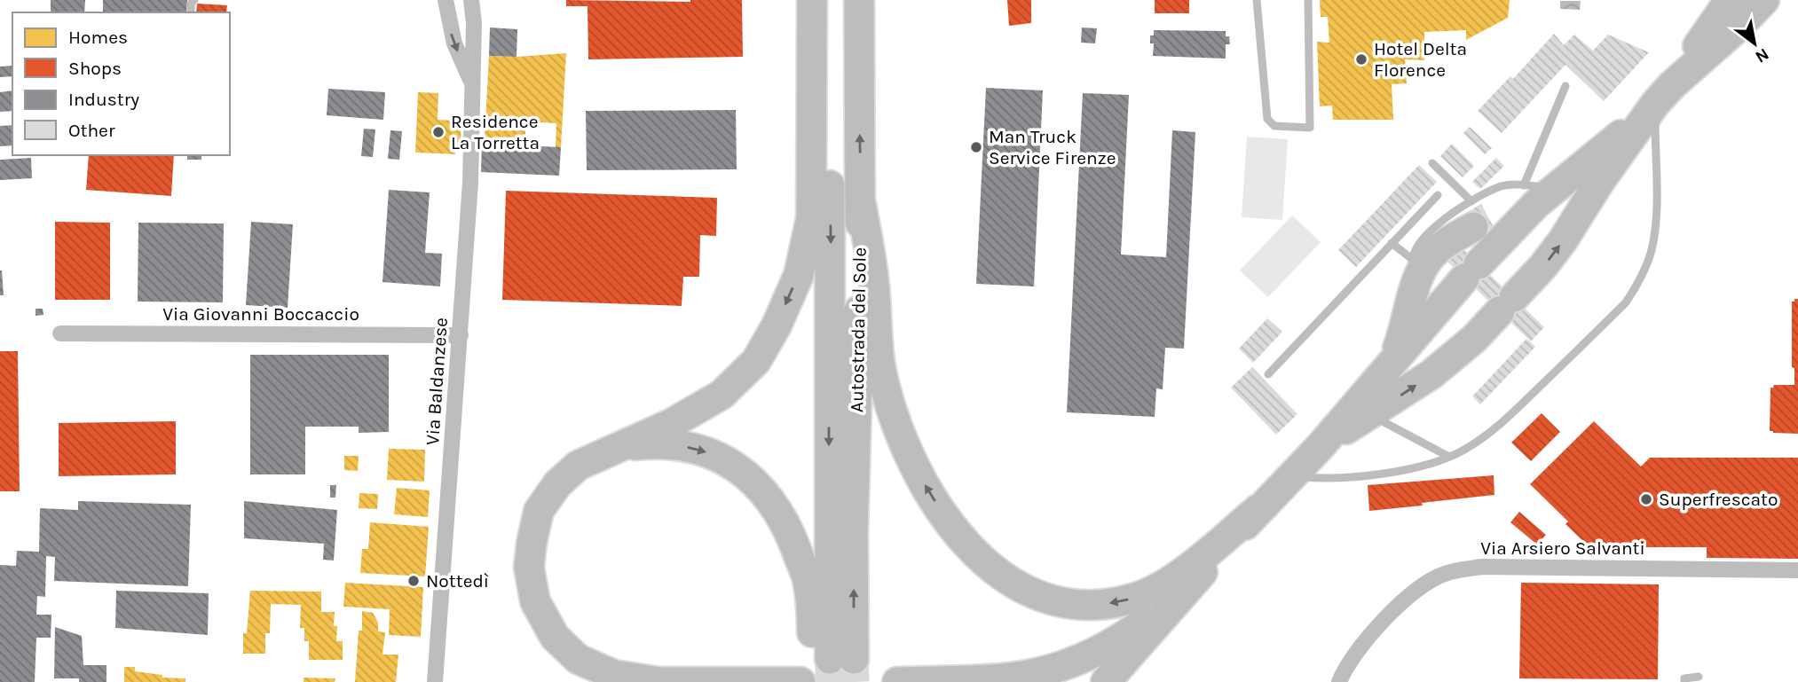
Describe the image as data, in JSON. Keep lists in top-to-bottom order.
{
  "streets": {
    "highway": ["Autostrada del Sole"],
    "street": ["Via Giovanni Boccaccio", "Via Baldanzese", "Via Arsiero Salvanti"]
  },
  "crossings": [
    ["Via Giovanni Boccaccio", "Via Baldanzese"]
  ],
  "places": [
    "Hotel Delta Florence",
    "Residence La Torretta",
    "Man Truck Service Firenze",
    "Superfrescato",
    "Nottedì"
  ],
  "legend": [
    "Homes",
    "Shops",
    "Industry",
    "Other"
  ],
  "north": "bottom right"
}
